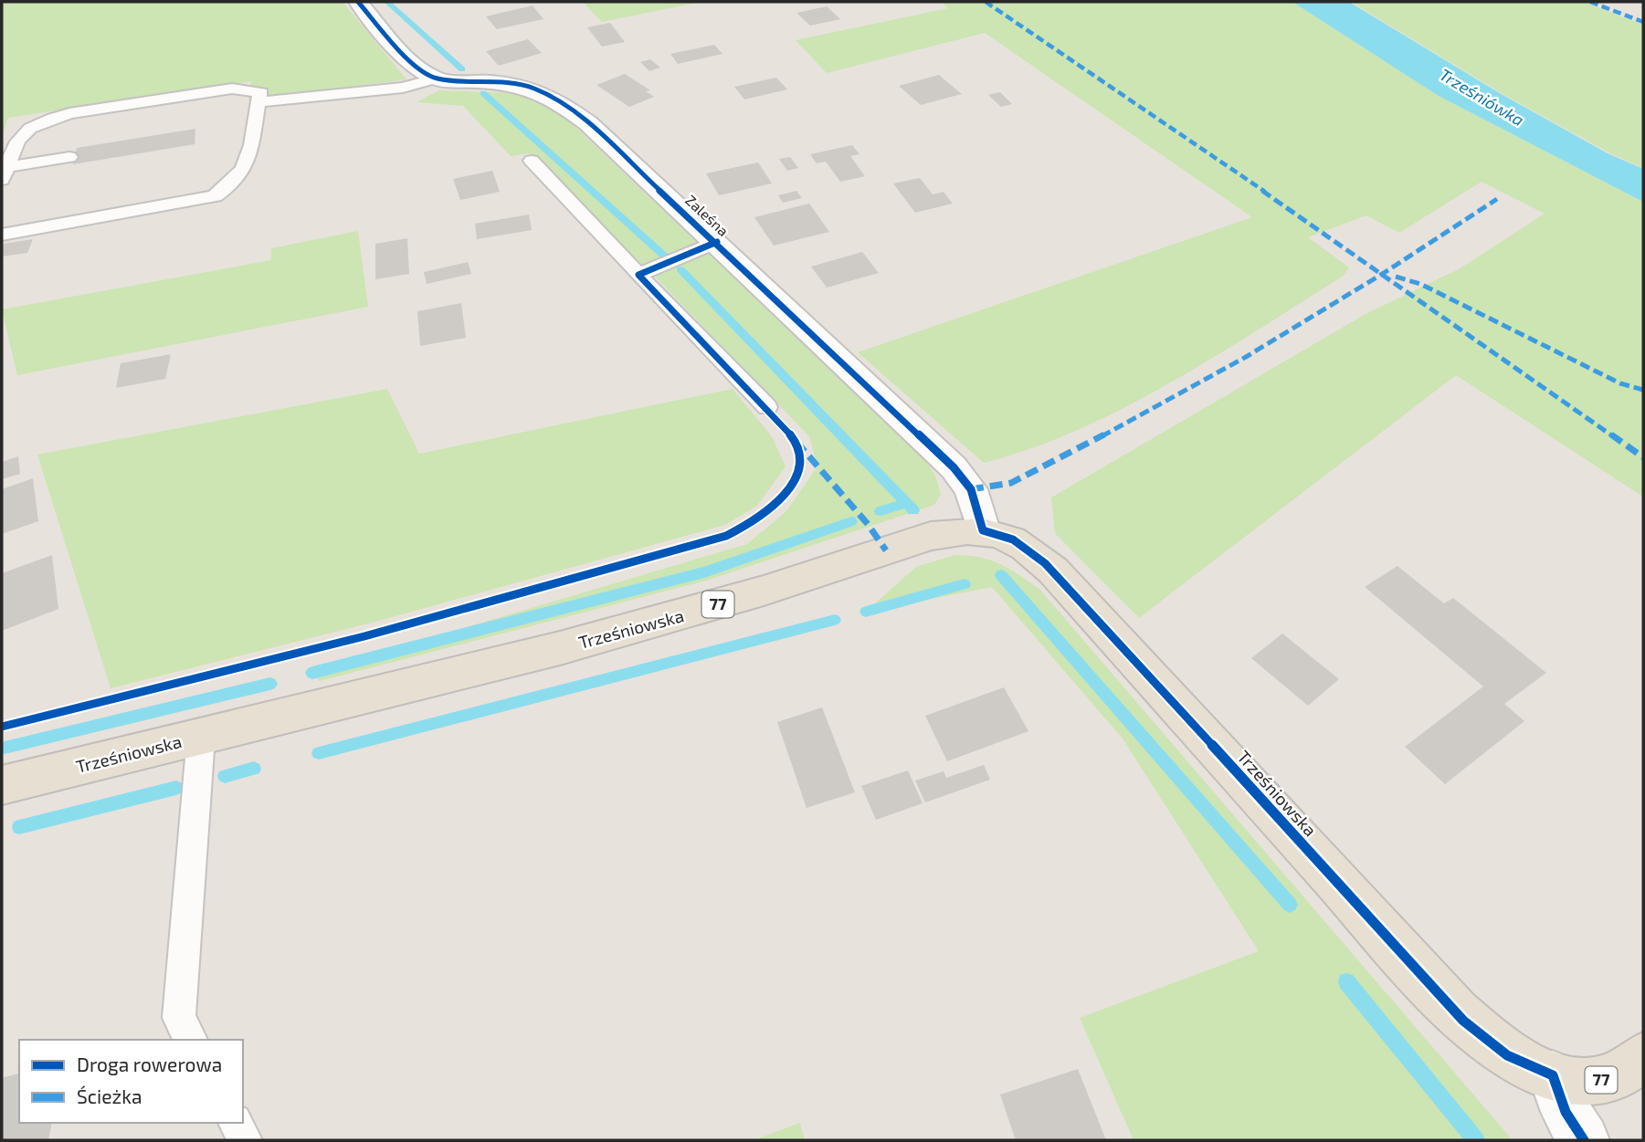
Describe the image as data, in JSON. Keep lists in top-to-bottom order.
{
  "streets": {
    "main road": ["77", "Trześniowska"],
    "street": ["Zaleśna"]
  },
  "crossings": [
    ["Zaleśna", "Trześniowska"]
  ],
  "water": ["Trześniówka"],
  "legend": ["Droga rowerowa", "Ścieżka"]
}
